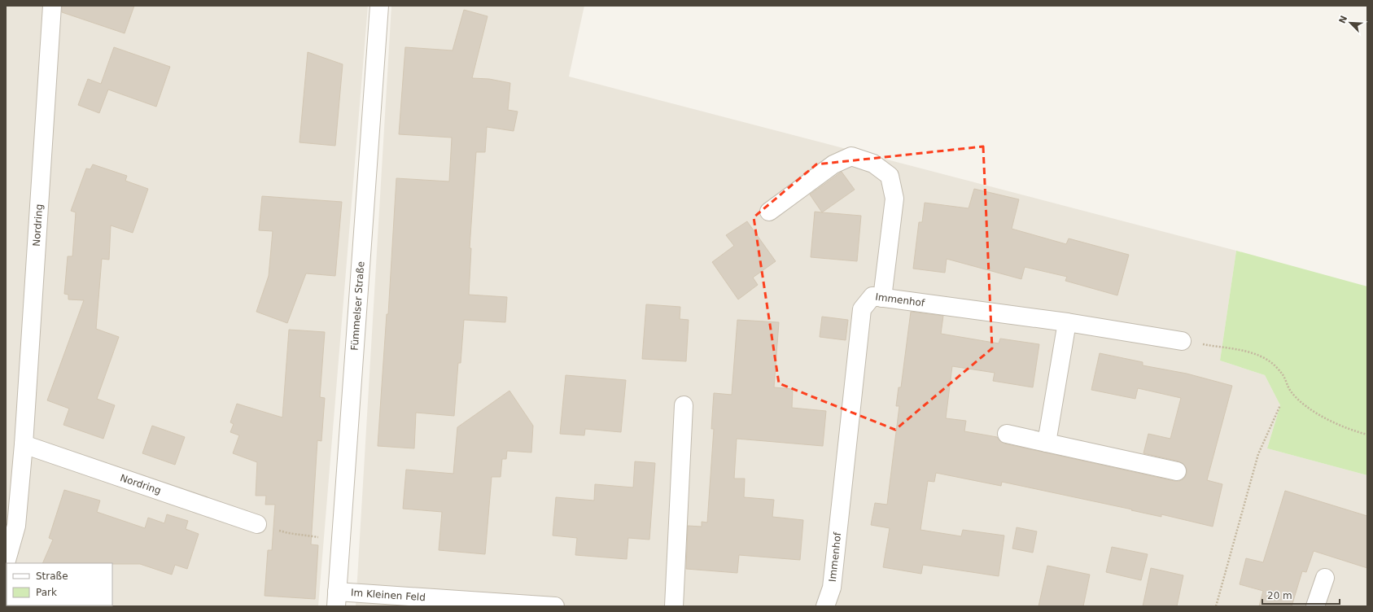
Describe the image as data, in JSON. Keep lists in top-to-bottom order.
{
  "streets": {
    "street": [
      "Nordring",
      "Immenhof",
      "Fümmelser Straße",
      "Im Kleinen Feld"
    ]
  },
  "crossings": [
    ["Fümmelser Straße", "Im Kleinen Feld"]
  ],
  "legend": ["Straße", "Park"],
  "scale_bar": "20 m",
  "north": "top left"
}
